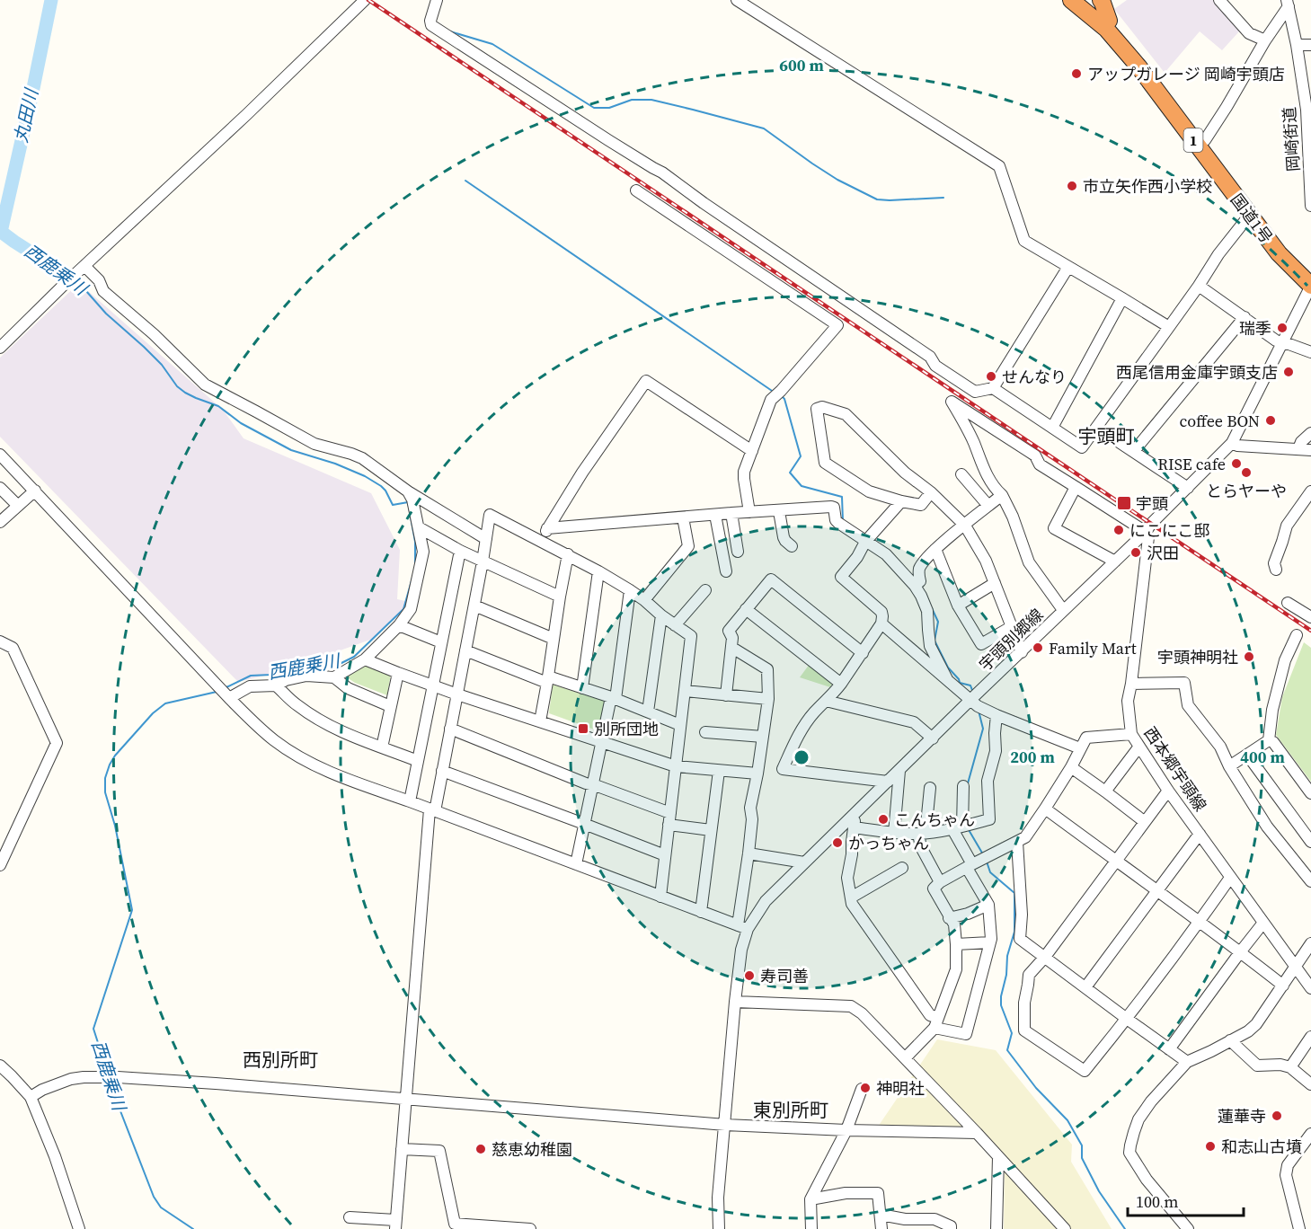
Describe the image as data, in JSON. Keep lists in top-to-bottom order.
{
  "streets": {
    "highway": ["1", "国道1号"],
    "street": ["岡崎街道", "宇頭別郷線", "西本郷宇頭線"]
  },
  "crossings": [
    ["国道1号", "宇頭別郷線"],
    ["宇頭別郷線", "西本郷宇頭線"]
  ],
  "districts": ["宇頭町", "西別所町", "東別所町"],
  "water": ["丸田川", "西鹿乗川"],
  "places": {
    "other": [
      "アップガレージ 岡崎宇頭店",
      "市立矢作西小学校",
      "瑞季",
      "西尾信用金庫宇頭支店",
      "せんなり",
      "coffee BON",
      "RISE cafe",
      "とらヤーや",
      "にこにこ邸",
      "沢田",
      "Family Mart",
      "宇頭神明社",
      "こんちゃん",
      "かっちゃん",
      "寿司善",
      "神明社",
      "蓮華寺",
      "和志山古墳",
      "慈恵幼稚園"
    ],
    "transit": ["宇頭", "別所団地"]
  },
  "scale_bar": "100 m",
  "rings": ["600 m", "200 m", "400 m"]
}
